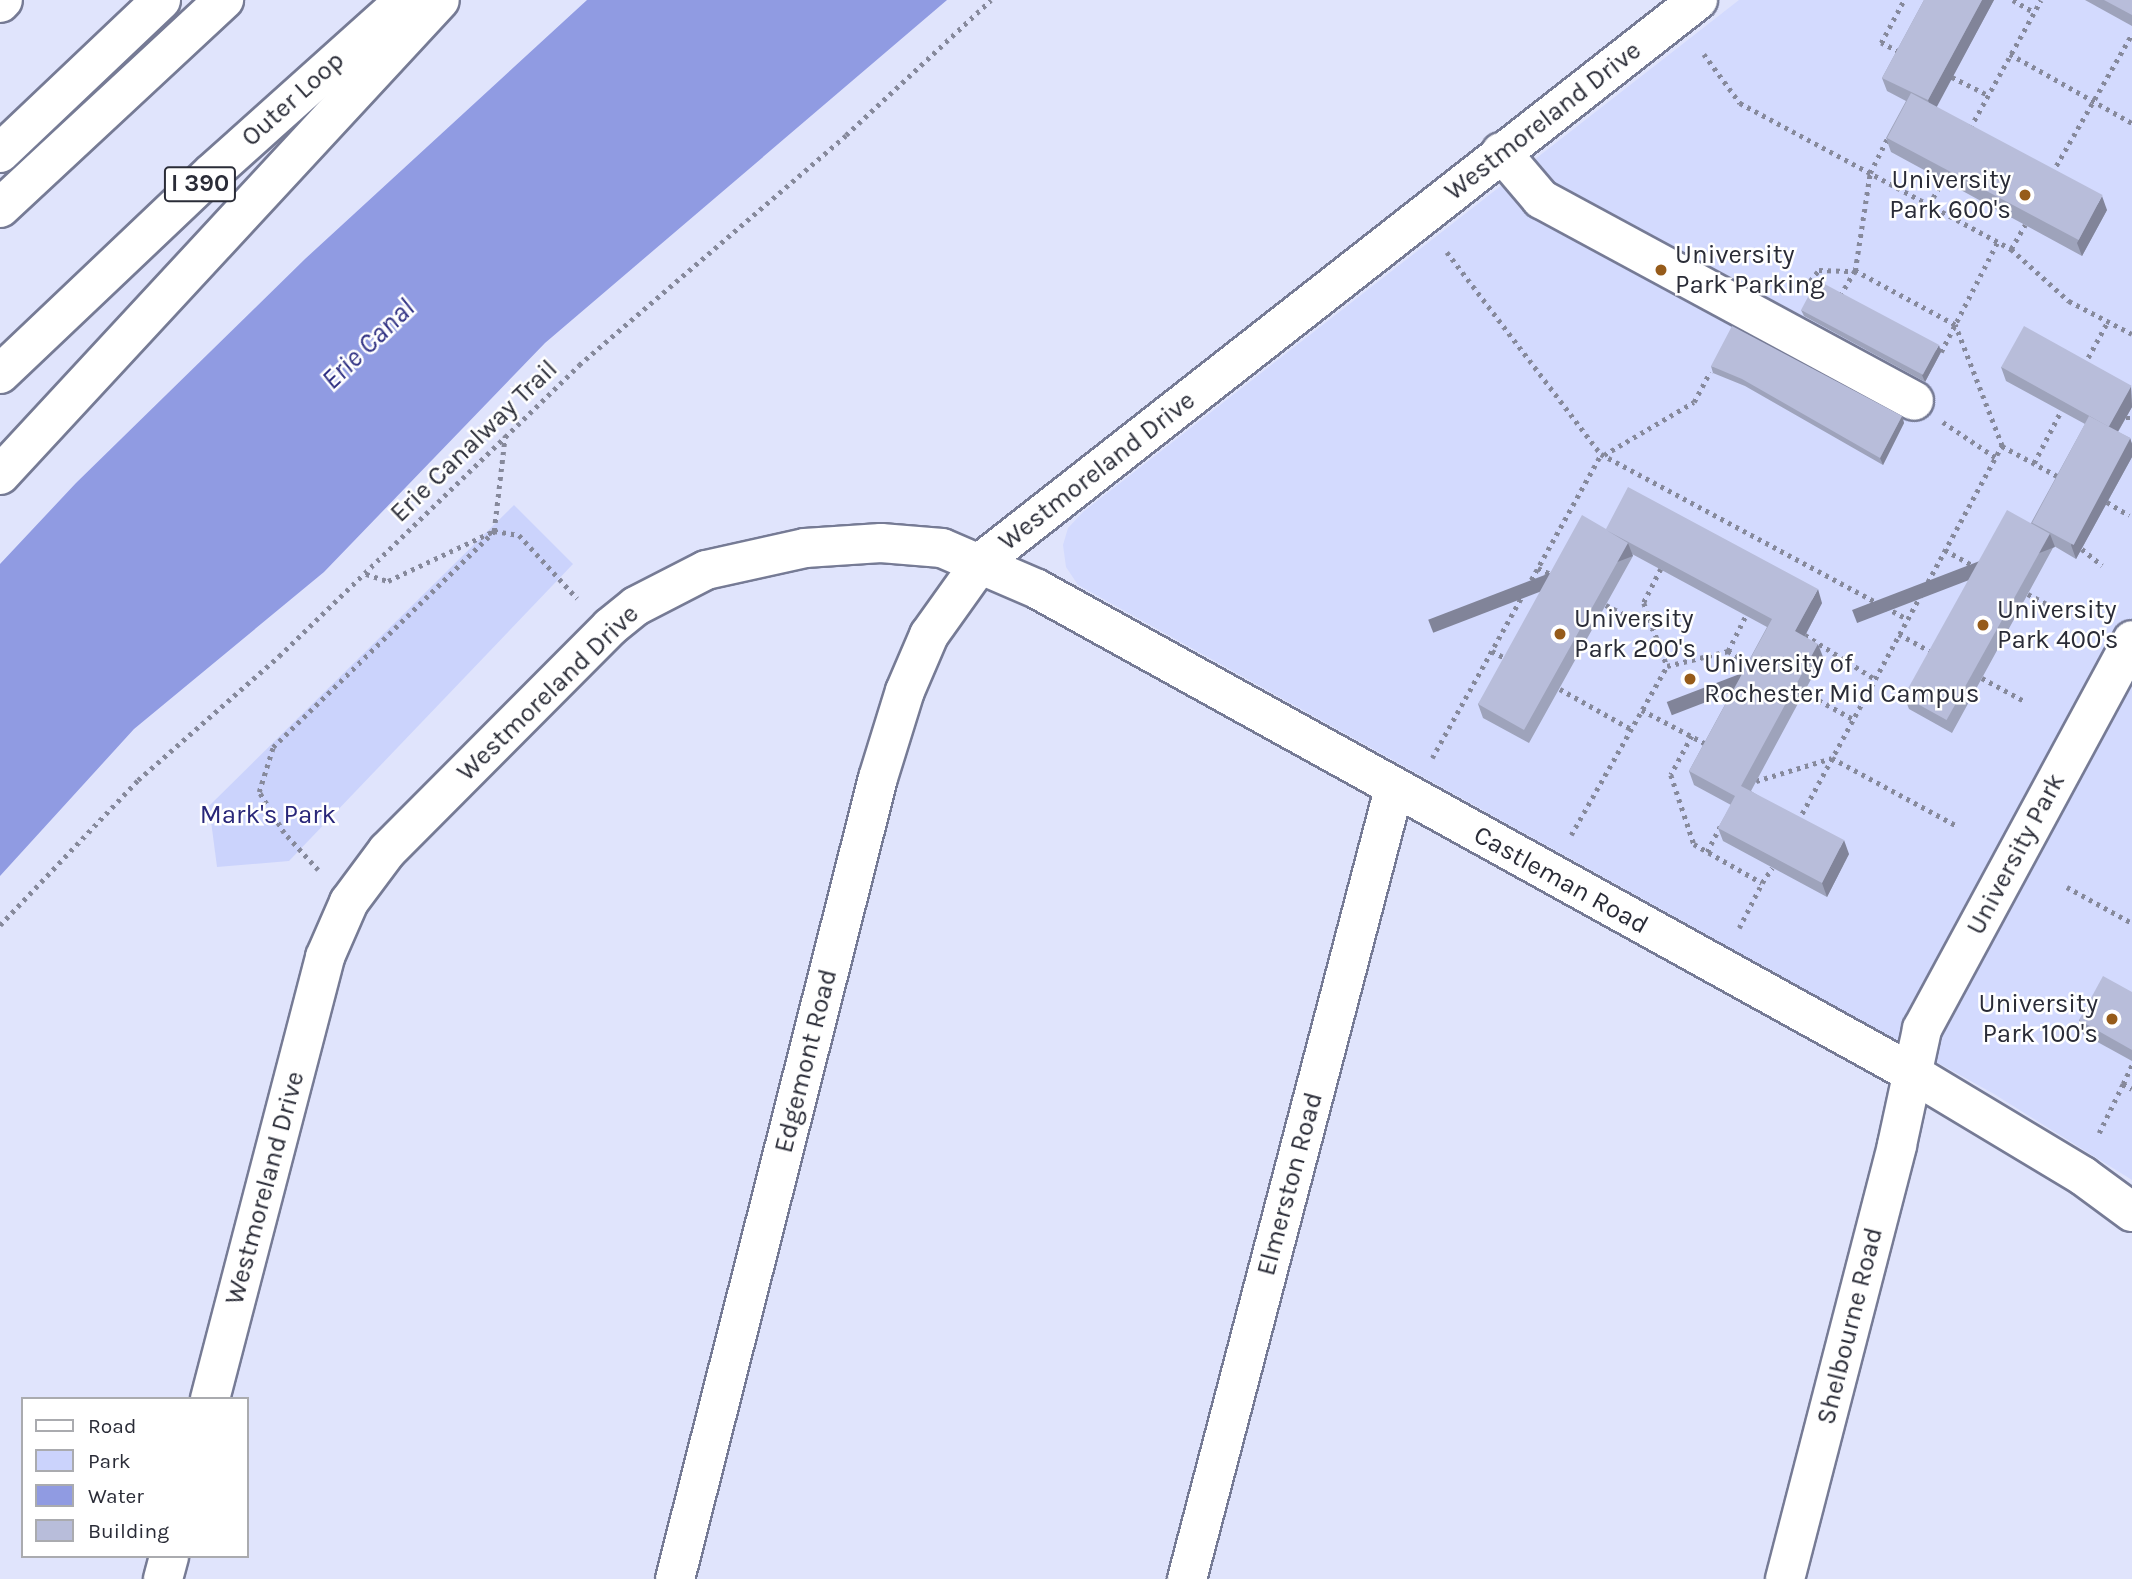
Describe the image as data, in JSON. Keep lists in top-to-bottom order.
{
  "streets": {
    "main road": [
      "Outer Loop",
      "Westmoreland Drive",
      "I 390",
      "University Park",
      "Castleman Road",
      "Edgemont Road",
      "Elmerston Road",
      "Shelbourne Road"
    ],
    "path": ["Erie Canalway Trail"]
  },
  "crossings": [
    ["Westmoreland Drive", "Castleman Road"],
    ["Westmoreland Drive", "Edgemont Road"],
    ["University Park", "Castleman Road"],
    ["University Park", "Shelbourne Road"],
    ["Castleman Road", "Edgemont Road"],
    ["Castleman Road", "Elmerston Road"],
    ["Castleman Road", "Shelbourne Road"]
  ],
  "water": ["Erie Canal"],
  "parks": ["Mark's Park"],
  "places": [
    "University Park 600's",
    "University Park Parking",
    "University Park 400's",
    "University Park 200's",
    "University of Rochester Mid Campus",
    "University Park 100's"
  ],
  "legend": [
    "Road",
    "Park",
    "Water",
    "Building"
  ]
}
